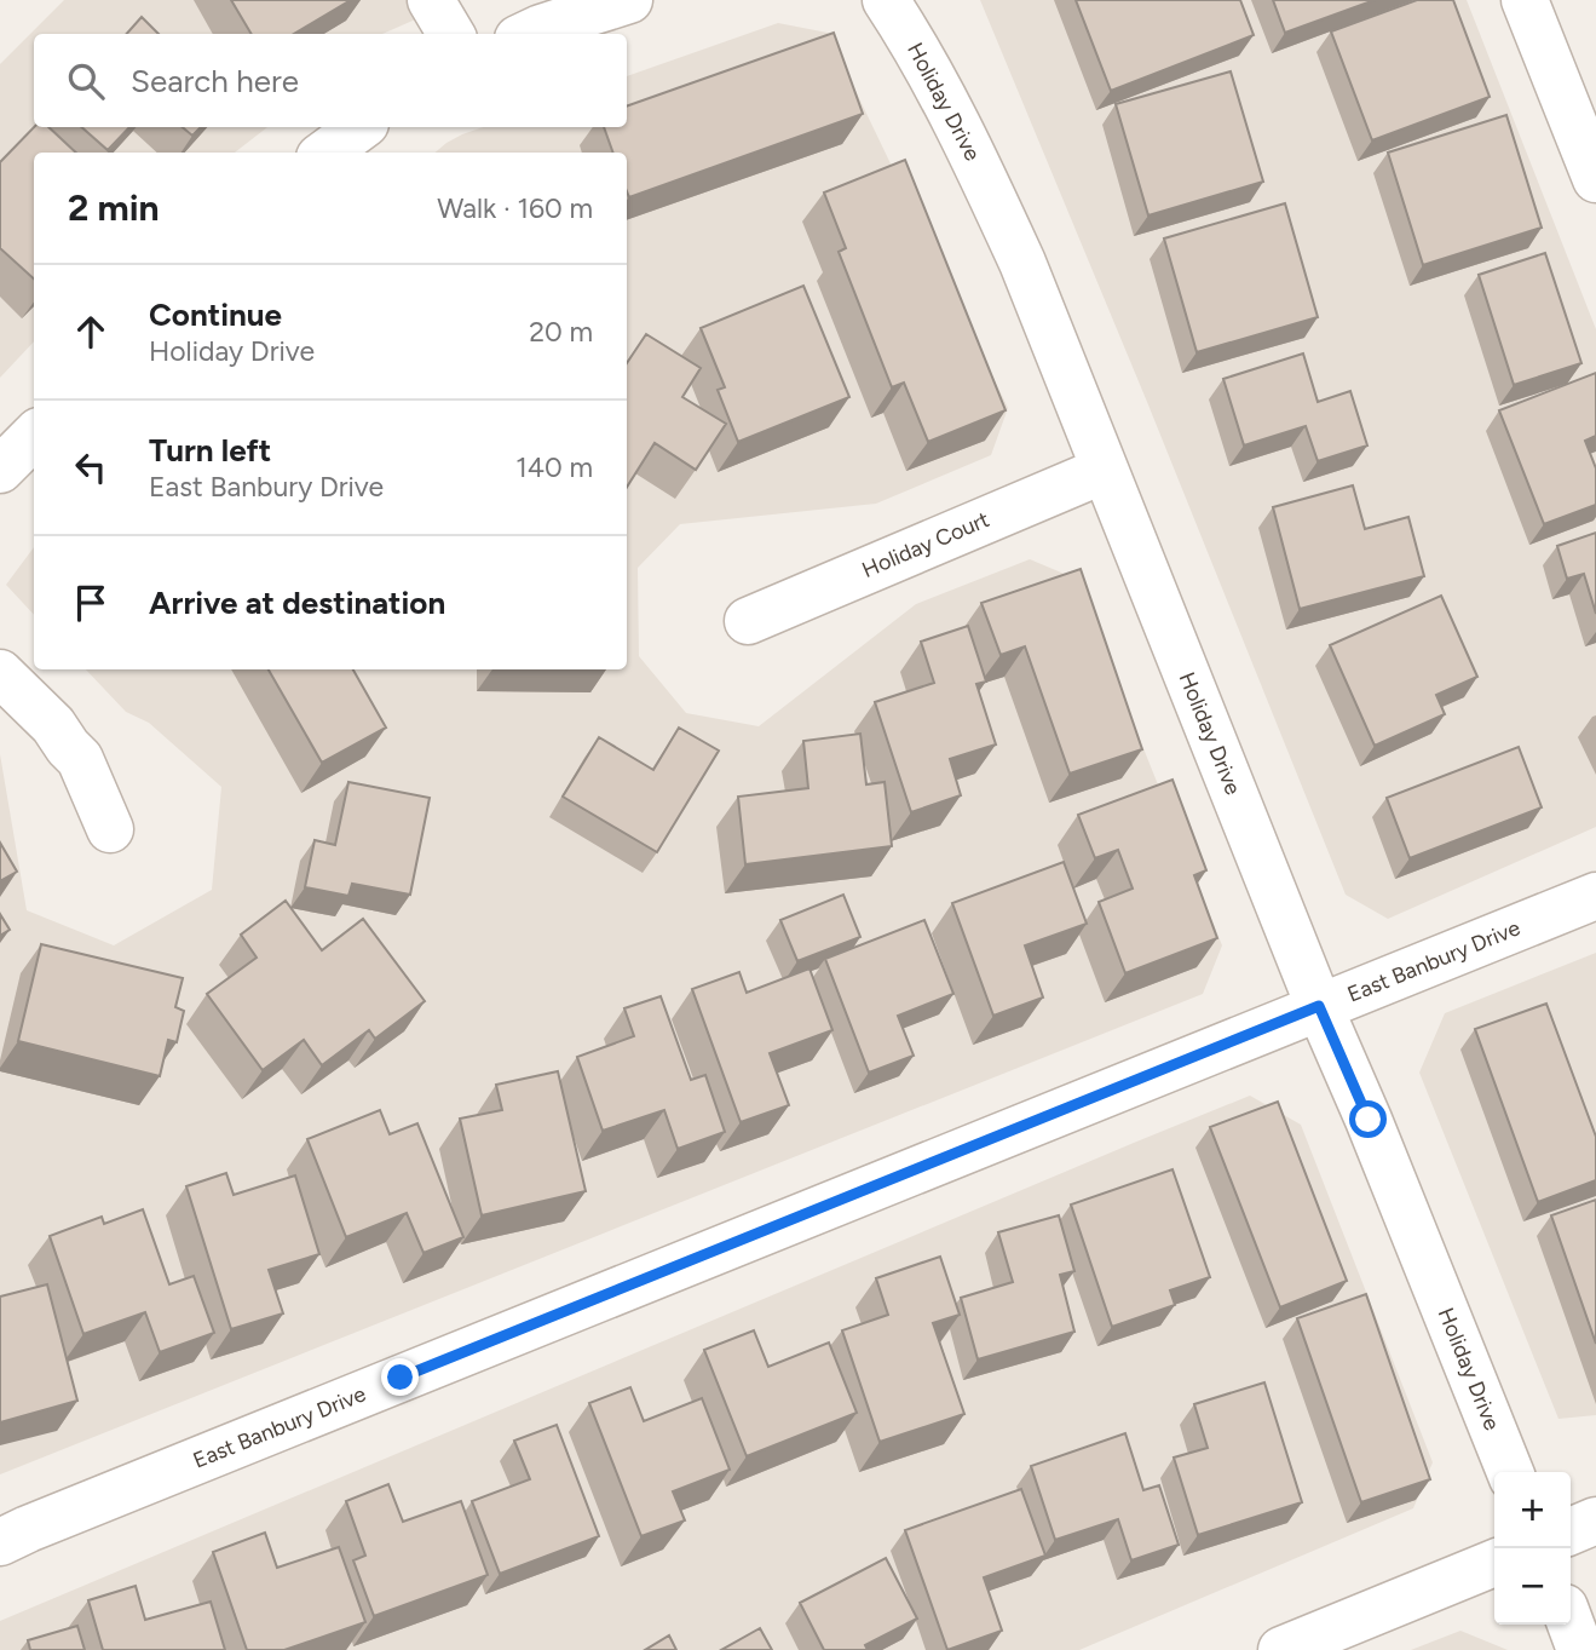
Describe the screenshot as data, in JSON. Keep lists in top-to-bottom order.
{
  "streets": {
    "street": ["Holiday Drive", "Holiday Court", "East Banbury Drive"]
  },
  "crossings": [
    ["Holiday Drive", "Holiday Court"],
    ["Holiday Drive", "East Banbury Drive"]
  ],
  "page": {
    "search": "Search here",
    "heading": ["2 min", "Walk · 160 m"],
    "list": [
      ["Continue", "Holiday Drive", "20 m"],
      ["Turn left", "East Banbury Drive", "140 m"],
      "Arrive at destination"
    ],
    "map_buttons": ["+", "−"]
  }
}
